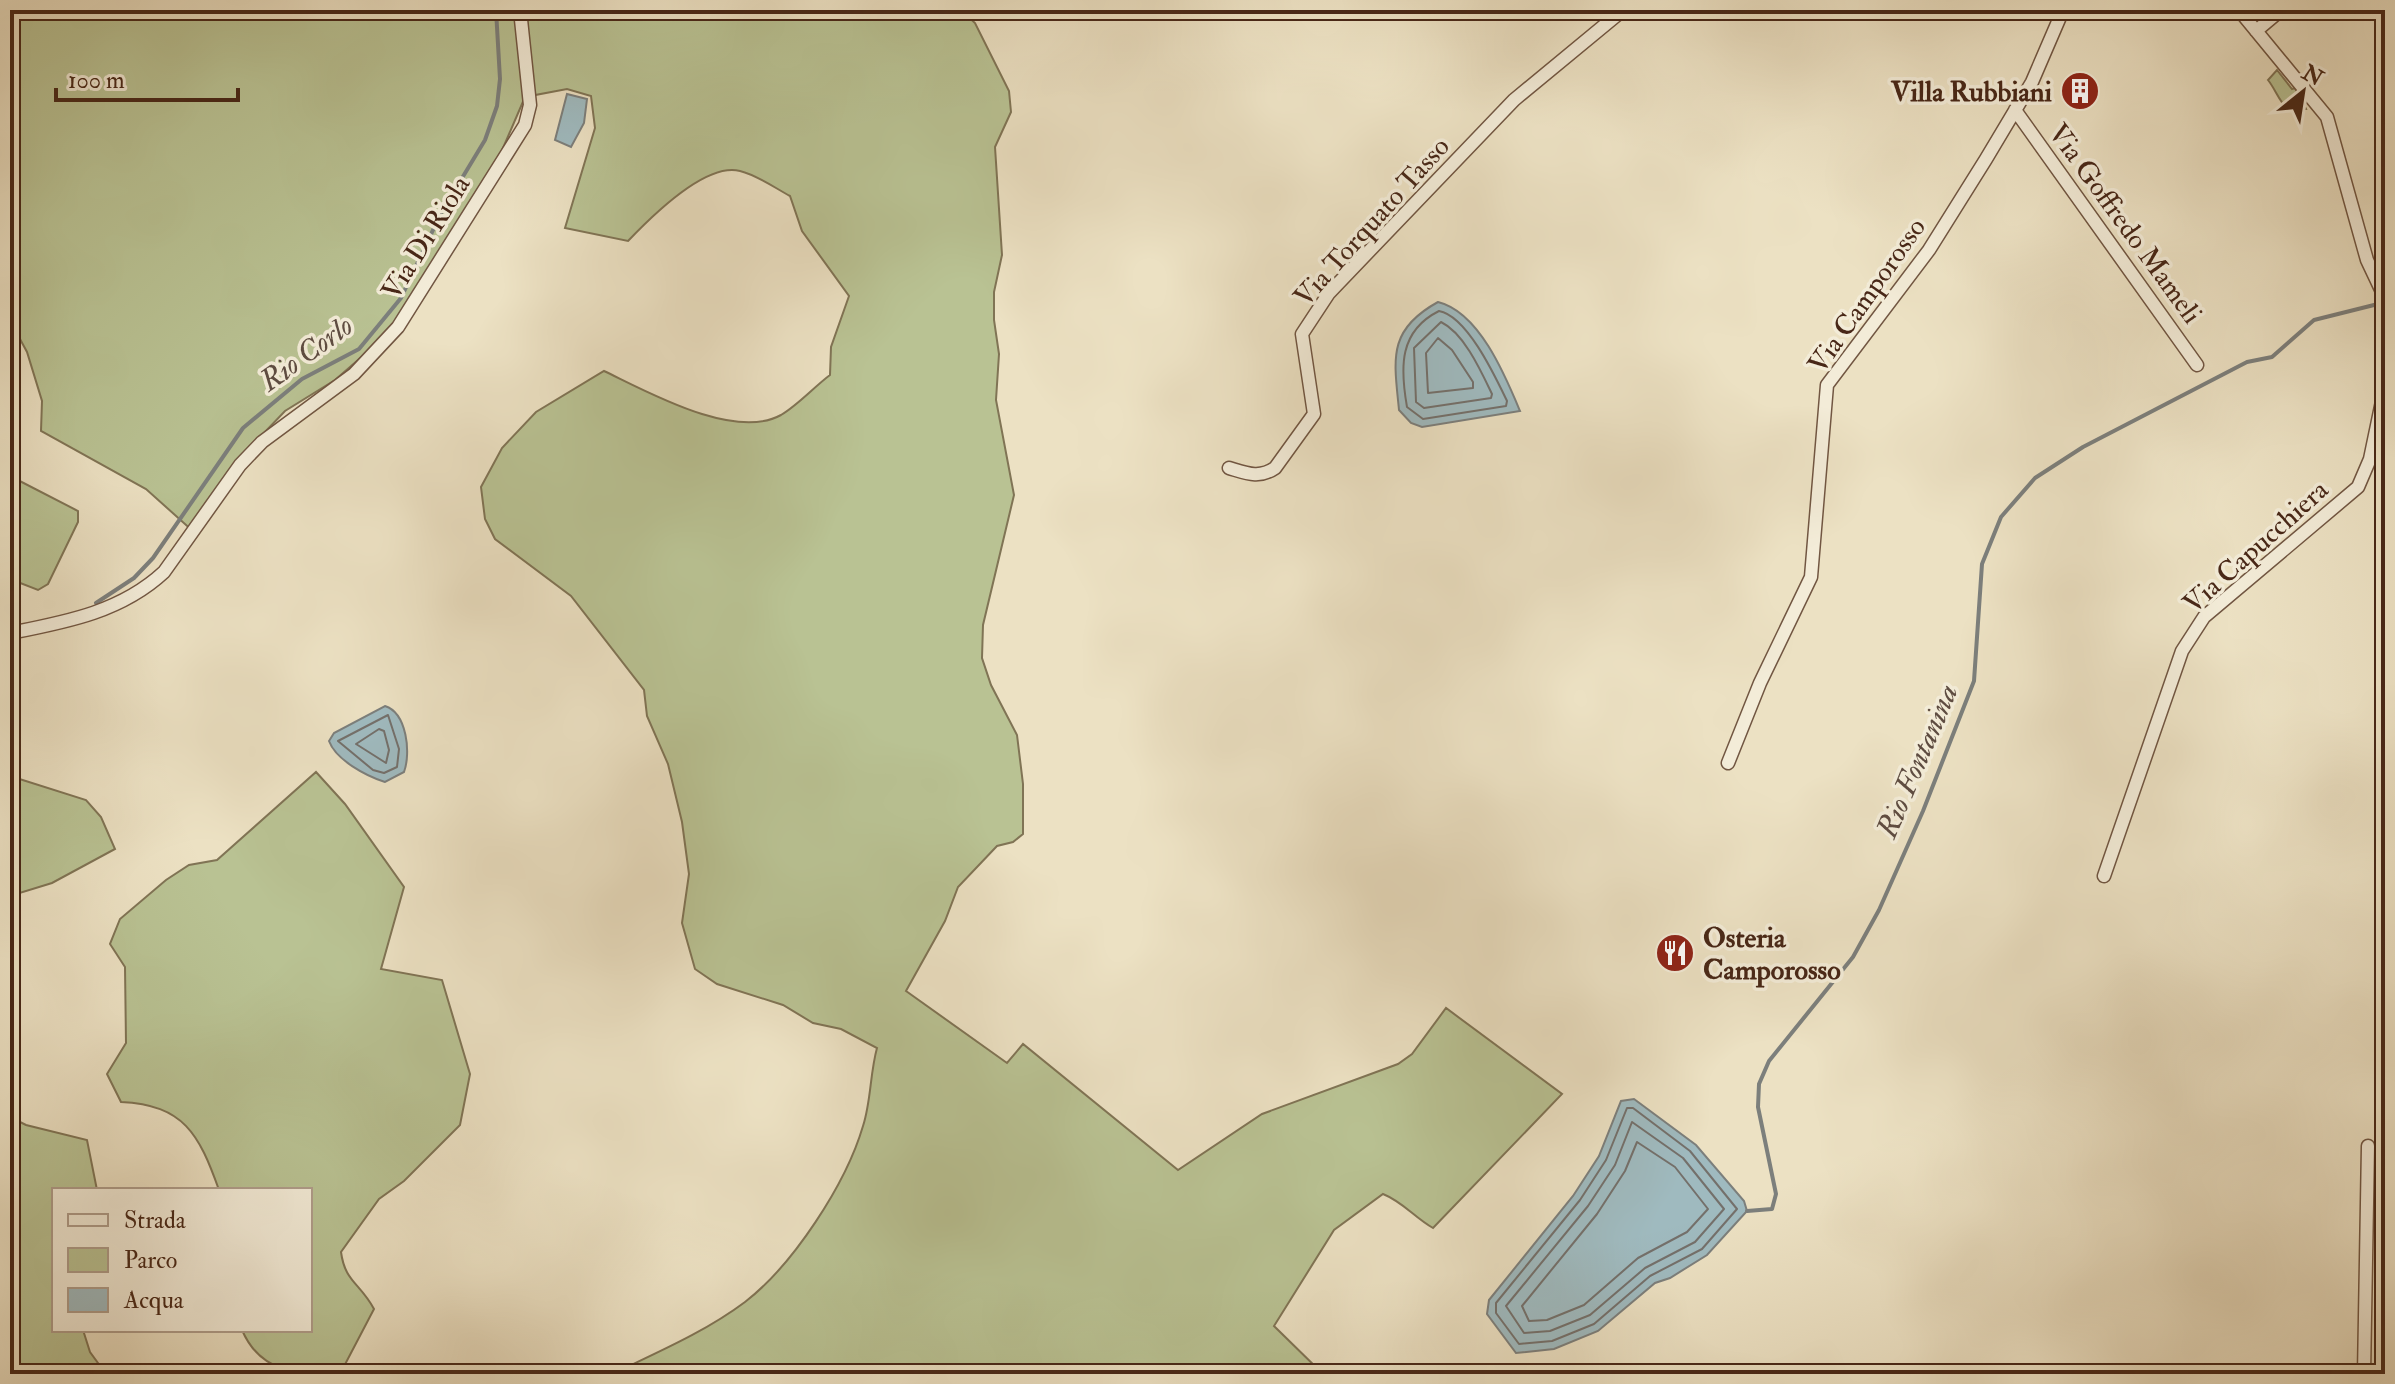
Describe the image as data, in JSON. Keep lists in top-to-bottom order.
{
  "streets": {
    "street": [
      "Via Torquato Tasso",
      "Via Goffredo Mameli",
      "Via Di Riola",
      "Via Camporosso",
      "Via Capucchiera"
    ]
  },
  "crossings": [
    ["Via Goffredo Mameli", "Via Camporosso"]
  ],
  "water": ["Rio Corlo", "Rio Fontanina"],
  "places": {
    "building": ["Villa Rubbiani"],
    "restaurant": ["Osteria Camporosso"]
  },
  "legend": ["Strada", "Parco", "Acqua"],
  "scale_bar": "100 m",
  "north": "top right"
}
